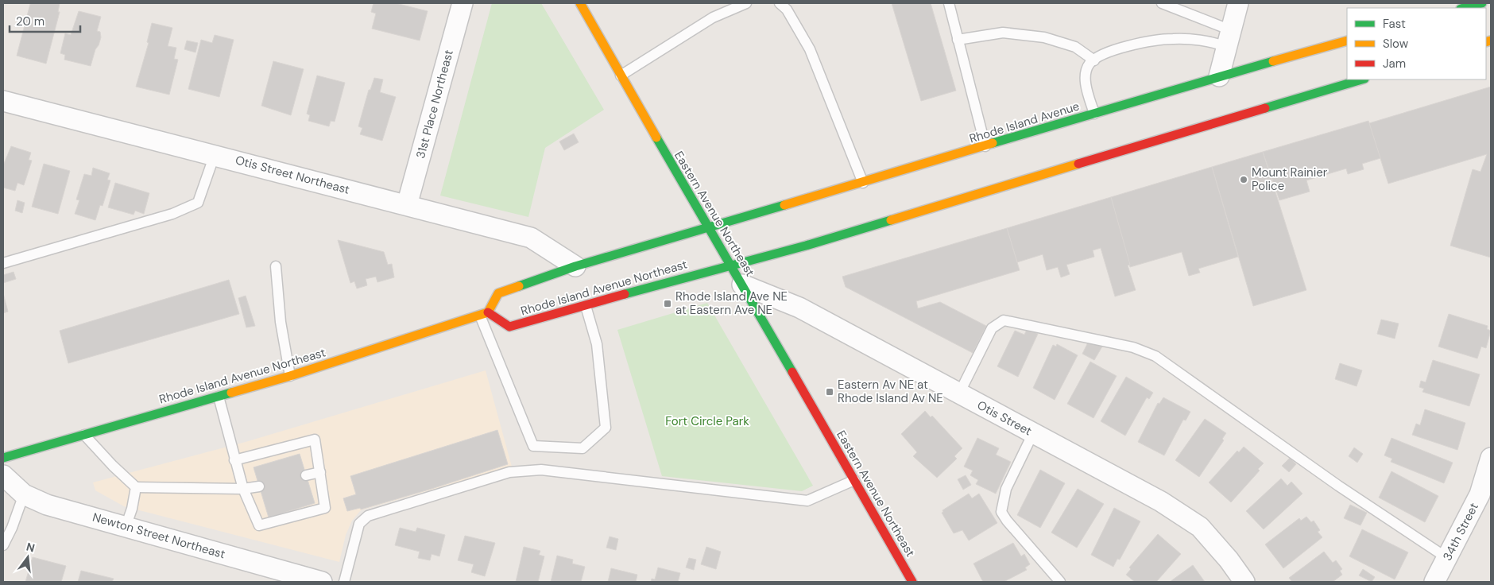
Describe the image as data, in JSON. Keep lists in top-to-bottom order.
{
  "streets": {
    "main road": ["Rhode Island Avenue", "Eastern Avenue Northeast", "Rhode Island Avenue Northeast"],
    "street": [
      "31st Place Northeast",
      "Otis Street Northeast",
      "Otis Street",
      "34th Street",
      "Newton Street Northeast"
    ]
  },
  "crossings": [
    ["31st Place Northeast", "Otis Street Northeast"],
    ["Rhode Island Avenue", "Eastern Avenue Northeast"],
    ["Rhode Island Avenue", "Rhode Island Avenue Northeast"],
    ["Otis Street Northeast", "Rhode Island Avenue Northeast"],
    ["Eastern Avenue Northeast", "Rhode Island Avenue Northeast"],
    ["Eastern Avenue Northeast", "Otis Street"]
  ],
  "parks": ["Fort Circle Park"],
  "places": {
    "other": ["Mount Rainier Police"],
    "transit": ["Rhode Island Ave NE at Eastern Ave NE", "Eastern Av NE at Rhode Island Av NE"]
  },
  "legend": ["Fast", "Slow", "Jam"],
  "scale_bar": "20 m",
  "north": "top"
}
